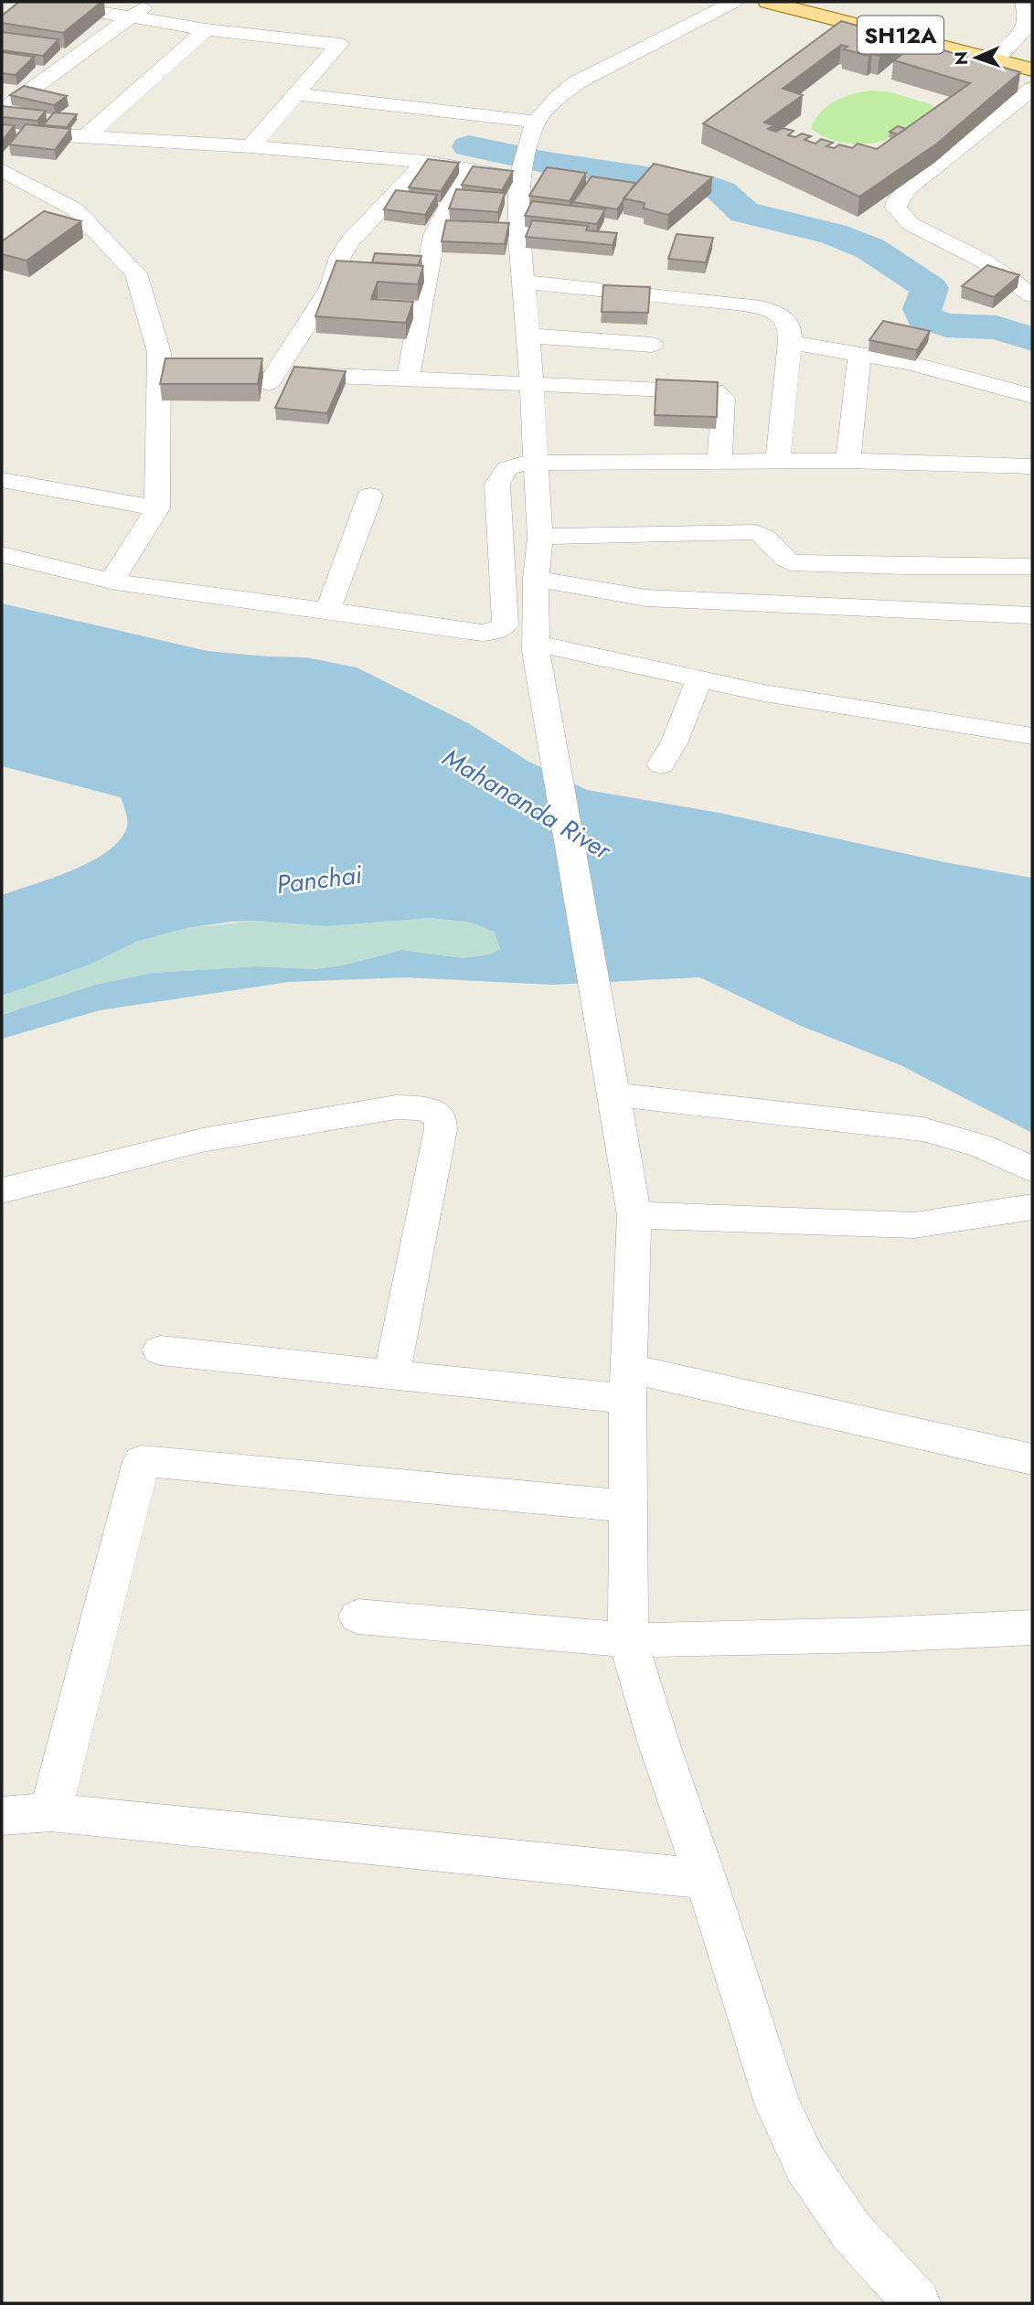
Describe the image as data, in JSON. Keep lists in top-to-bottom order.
{
  "streets": {
    "main road": ["SH12A"]
  },
  "water": ["Mahananda River", "Panchai"],
  "north": "left"
}
